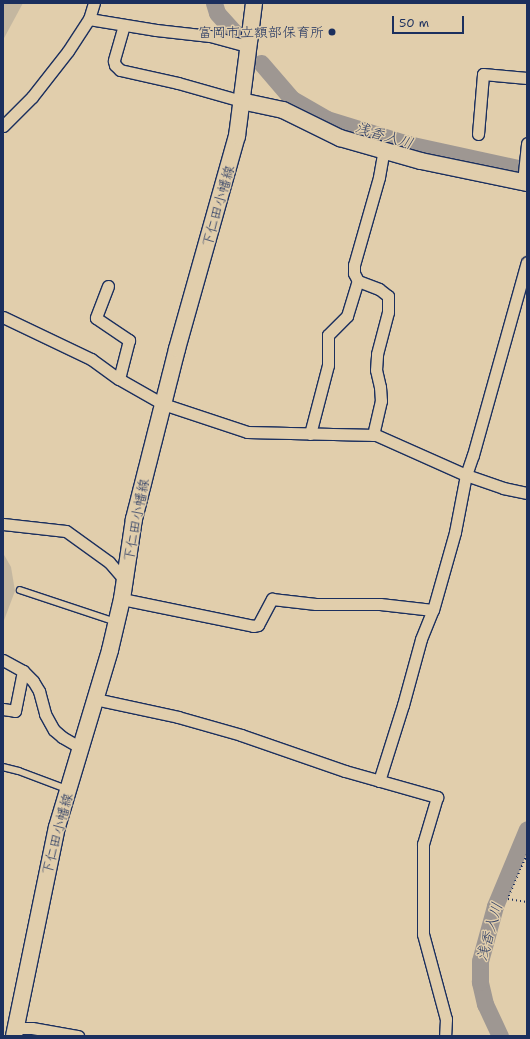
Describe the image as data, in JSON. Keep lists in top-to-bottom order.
{
  "streets": {
    "main road": ["下仁田小幡線"]
  },
  "water": ["浅香入川"],
  "places": ["富岡市立額部保育所"],
  "scale_bar": "50 m"
}
